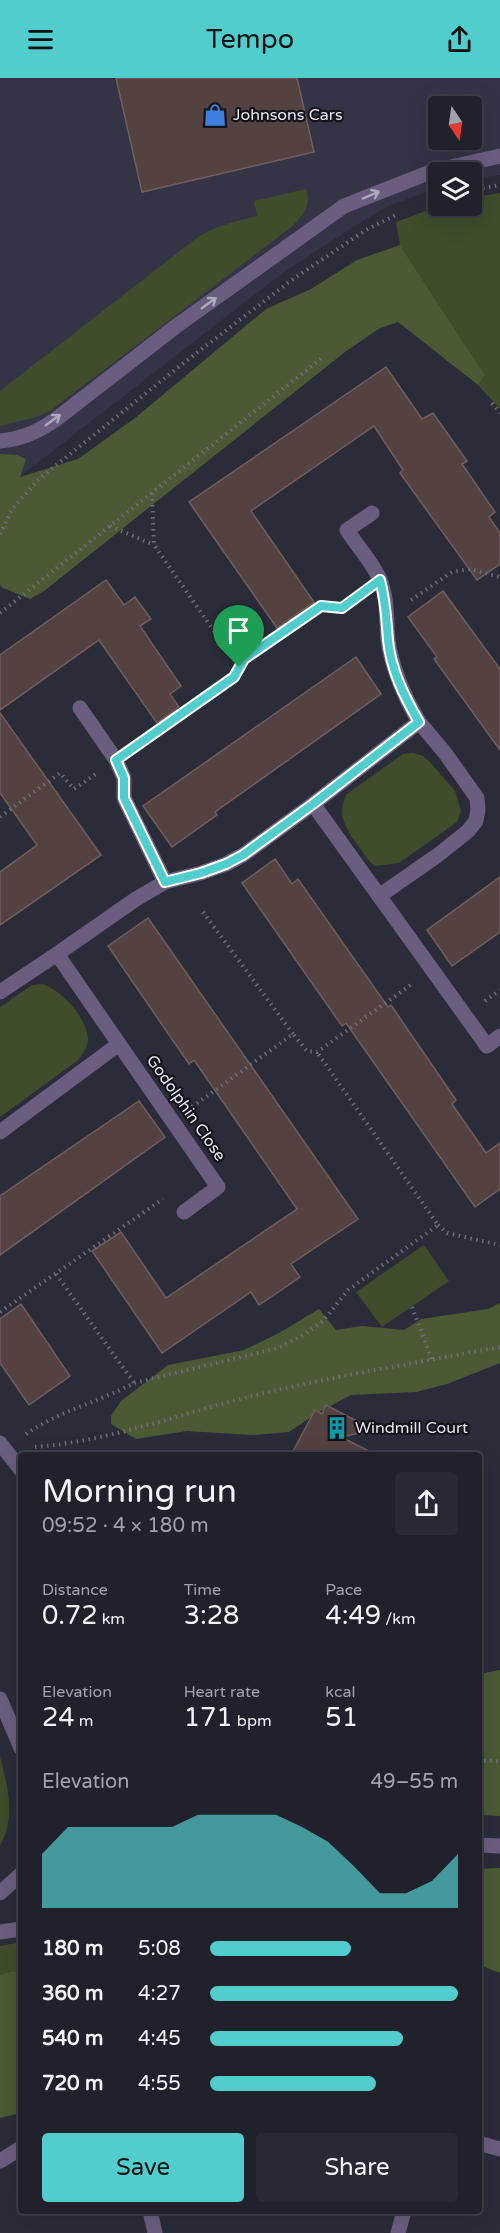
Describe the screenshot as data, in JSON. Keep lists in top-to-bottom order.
{
  "streets": {
    "street": ["Godolphin Close"]
  },
  "places": {
    "shop": ["Johnsons Cars"],
    "building": ["Windmill Court"]
  },
  "north": "bottom",
  "page": {
    "header": "Tempo",
    "heading": ["Morning run", "09:52 · 4 × 180 m"],
    "stats": [
      ["Distance", "0.72 km"],
      ["Time", "3:28"],
      ["Pace", "4:49 /km"],
      ["Elevation", "24 m"],
      ["Heart rate", "171 bpm"],
      ["kcal", "51"]
    ],
    "chart": ["Elevation", "49–55 m"],
    "list": [
      {
        "name": "180 m",
        "note": "5:08"
      },
      {
        "name": "360 m",
        "note": "4:27"
      },
      {
        "name": "540 m",
        "note": "4:45"
      },
      {
        "name": "720 m",
        "note": "4:55"
      }
    ],
    "buttons": ["Save", "Share"]
  }
}
